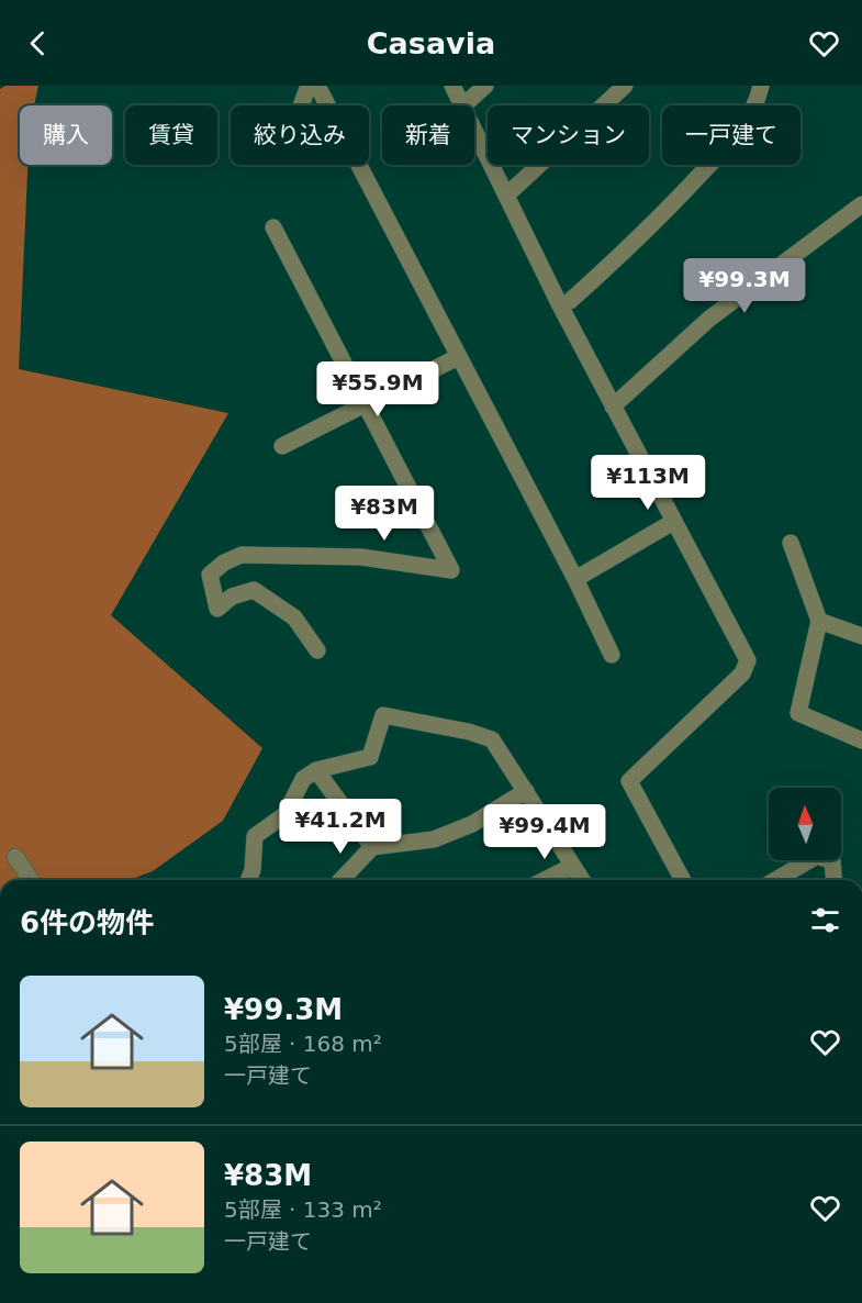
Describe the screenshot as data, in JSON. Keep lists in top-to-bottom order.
{
  "north": "top",
  "page": {
    "header": "Casavia",
    "chip": [
      "購入",
      "賃貸",
      "絞り込み",
      "新着",
      "マンション",
      "一戸建て"
    ],
    "price": [
      "¥99.3M",
      "¥55.9M",
      "¥113M",
      "¥83M",
      "¥41.2M",
      "¥99.4M"
    ],
    "heading": "6件の物件",
    "list": [
      {
        "name": "¥99.3M",
        "note": "5部屋 · 168 m² · 一戸建て"
      },
      {
        "name": "¥83M",
        "note": "5部屋 · 133 m² · 一戸建て"
      }
    ]
  }
}
